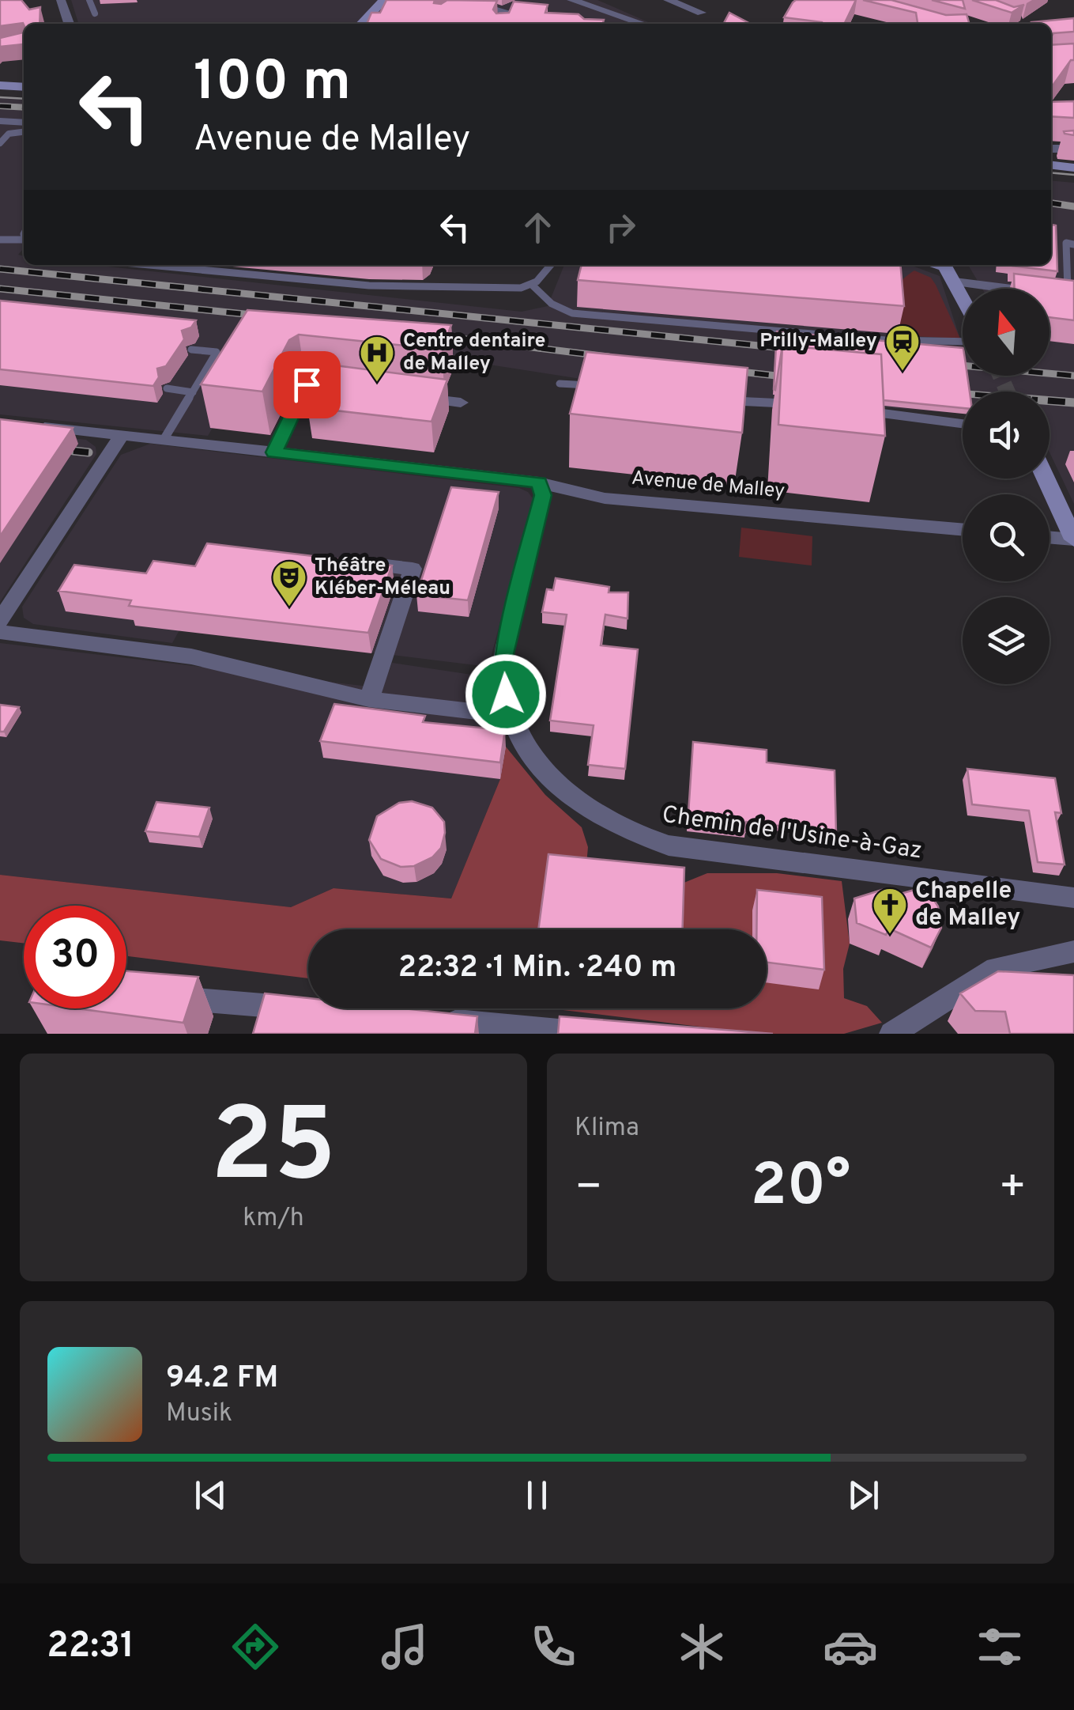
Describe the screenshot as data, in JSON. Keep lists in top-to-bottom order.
{
  "streets": {
    "street": ["Avenue de Malley", "Chemin de l'Usine-à-Gaz"]
  },
  "crossings": [
    ["Avenue de Malley", "Chemin de l'Usine-à-Gaz"]
  ],
  "places": {
    "station": ["Prilly-Malley"],
    "hospital": ["Centre dentaire de Malley"],
    "theatre": ["Théâtre Kléber-Méleau"],
    "church": ["Chapelle de Malley"]
  },
  "north": "top",
  "page": {
    "turn": ["100 m", "Avenue de Malley"],
    "limit": "30",
    "trip": "22:32 · 1 Min. · 240 m",
    "tile": [
      ["25", "km/h"],
      "Klima"
    ],
    "heat": ["−", "20°", "+"],
    "song": ["94.2 FM", "Musik"],
    "tabs": "22:31"
  }
}
